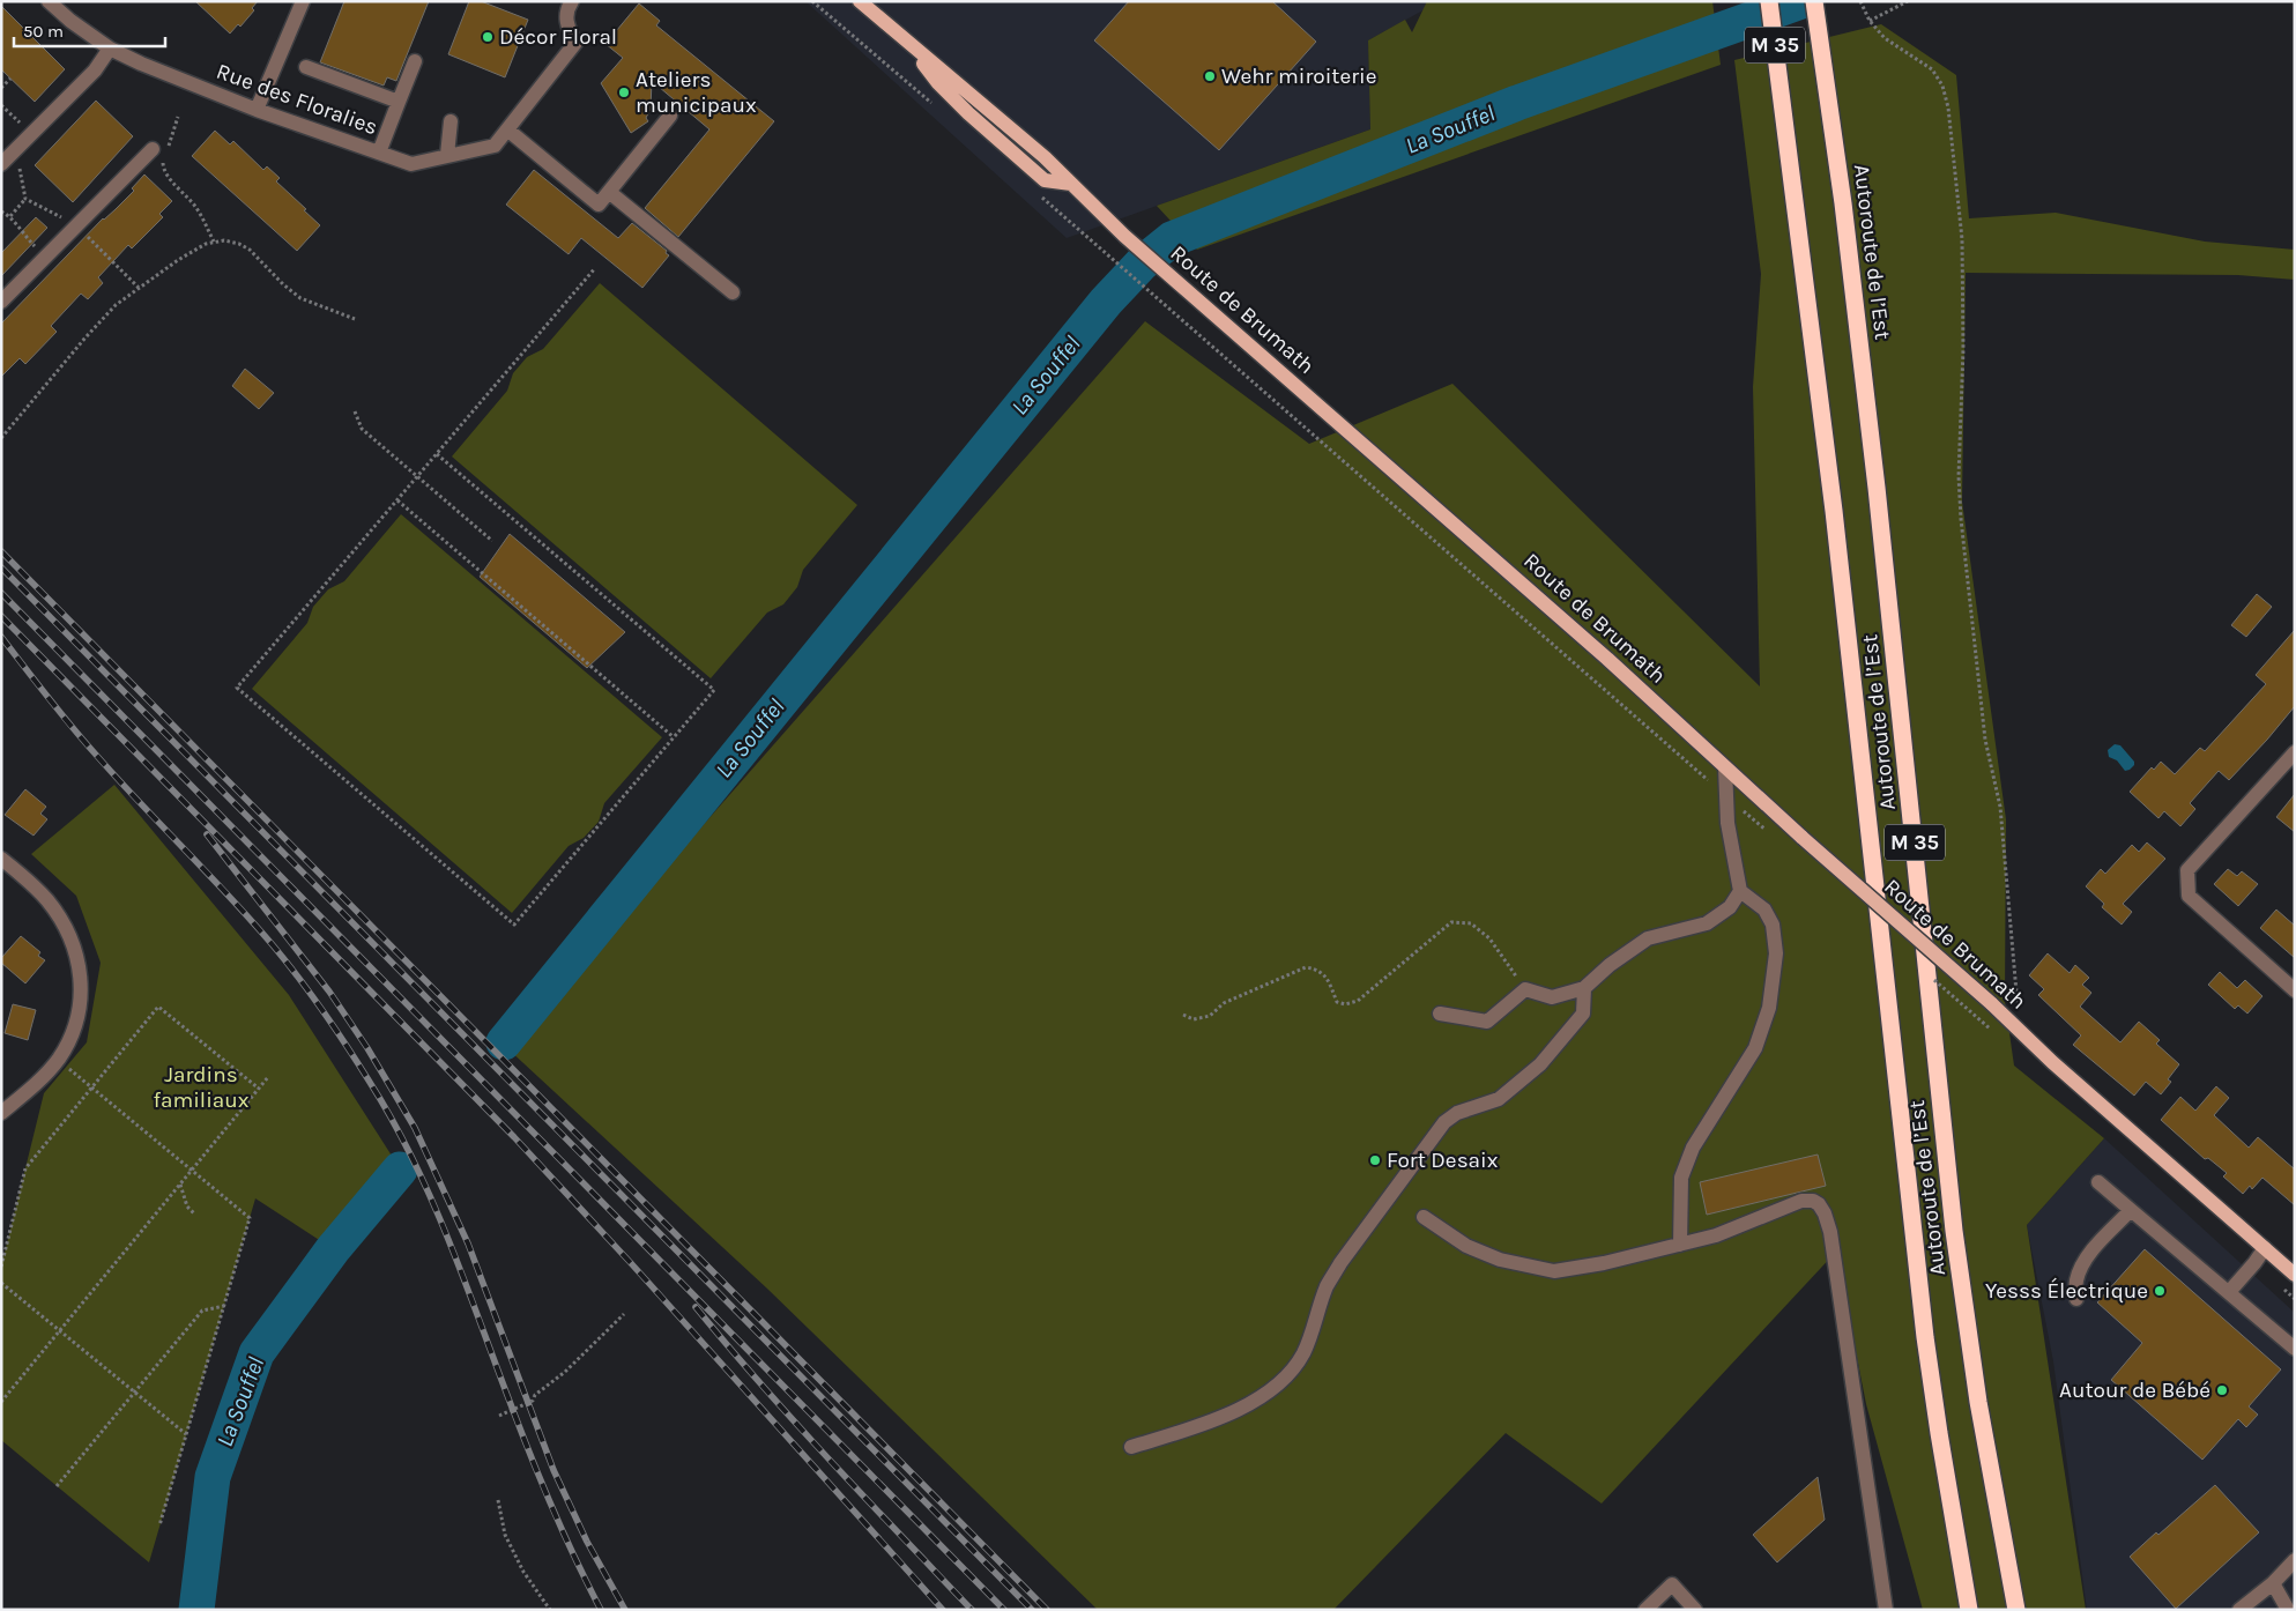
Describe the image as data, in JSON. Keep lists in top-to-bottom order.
{
  "streets": {
    "highway": ["M 35", "Autoroute de l’Est"],
    "main road": ["Route de Brumath"],
    "street": ["Rue des Floralies"]
  },
  "water": ["La Souffel"],
  "parks": ["Jardins familiaux"],
  "places": [
    "Décor Floral",
    "Wehr miroiterie",
    "Ateliers municipaux",
    "Fort Desaix",
    "Yesss Électrique",
    "Autour de Bébé"
  ],
  "scale_bar": "50 m"
}
